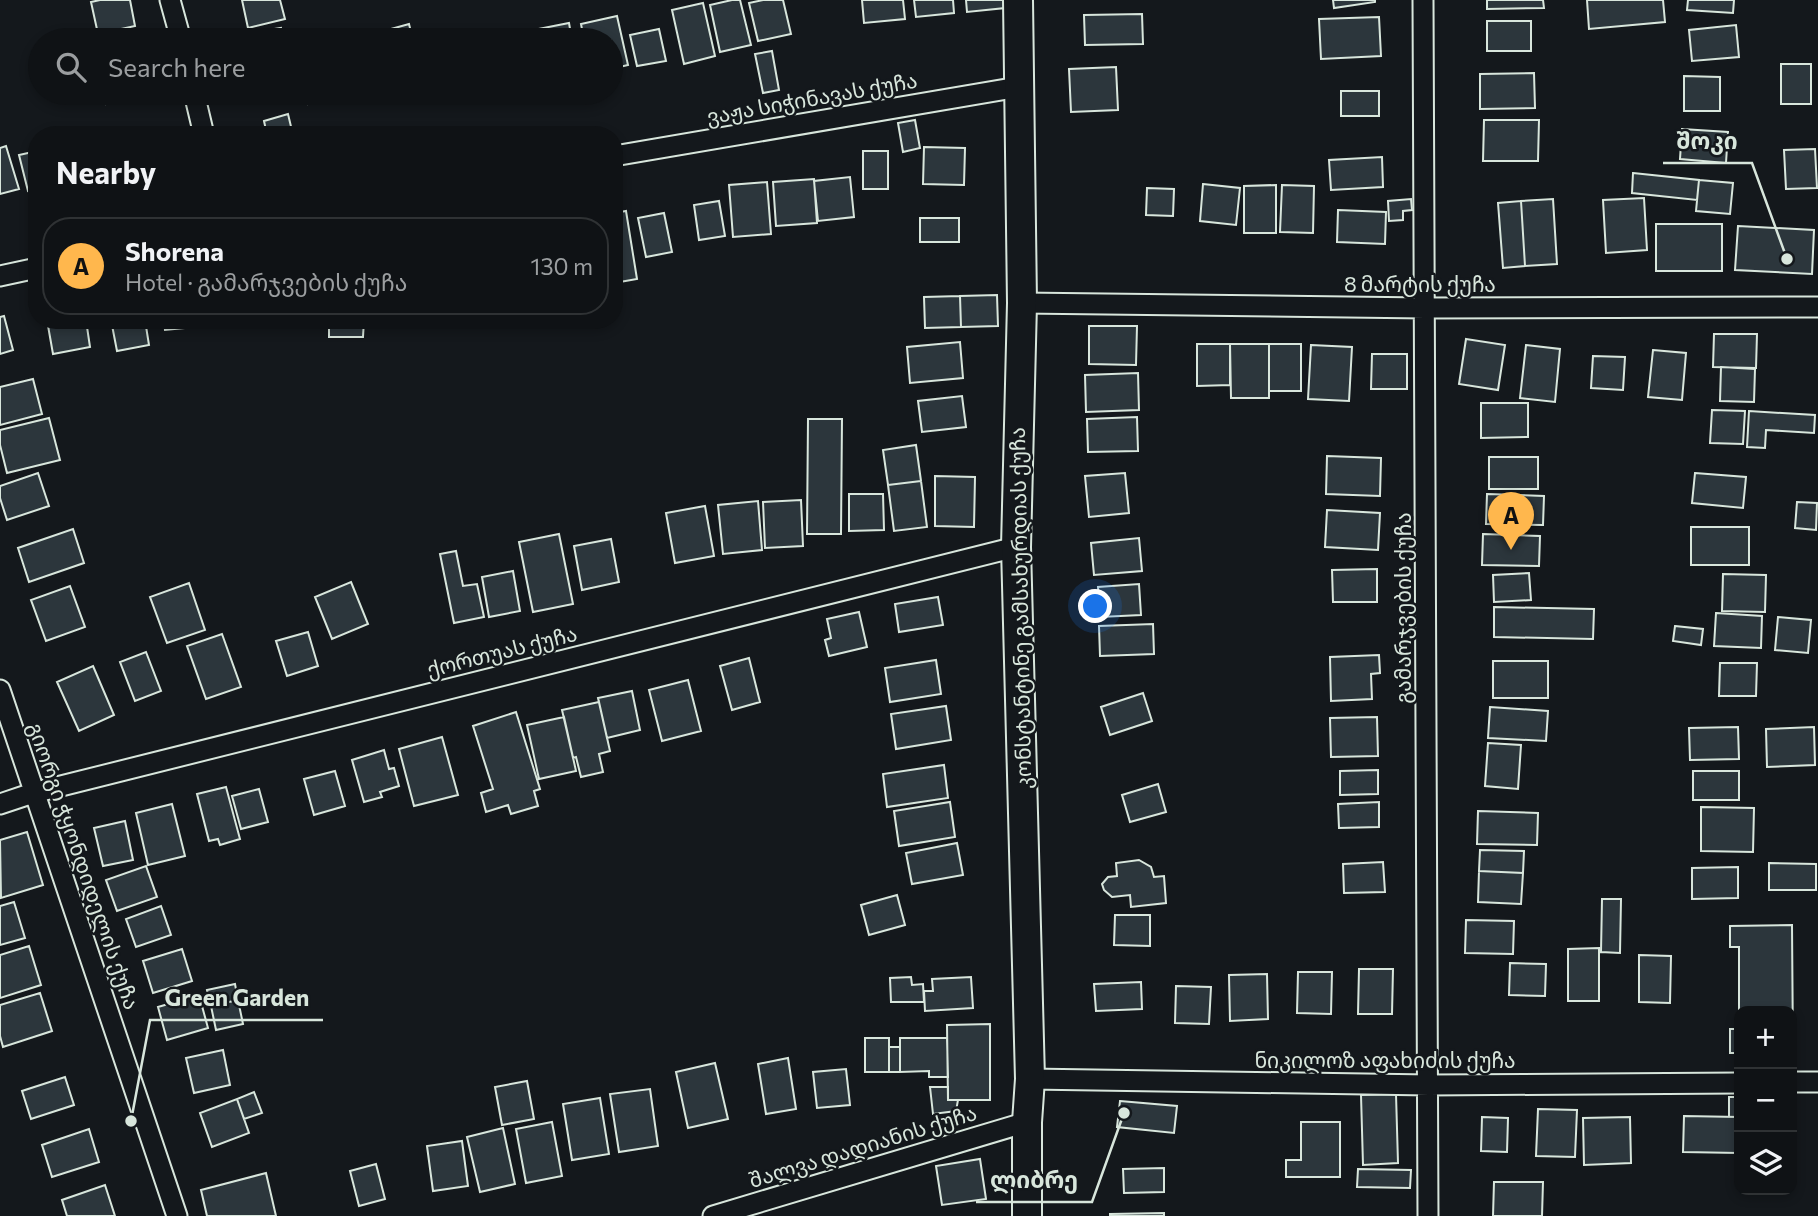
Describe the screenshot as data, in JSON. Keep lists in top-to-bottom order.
{
  "streets": {
    "main road": ["კონსტანტინე გამსახურდიას ქუჩა"],
    "street": [
      "ვაჟა სიჭინავას ქუჩა",
      "8 მარტის ქუჩა",
      "გამარჯვების ქუჩა",
      "ქორთუას ქუჩა",
      "გიორგი ჭყონდიდელის ქუჩა",
      "ნიკილოზ აფახიძის ქუჩა",
      "შალვა დადიანის ქუჩა"
    ]
  },
  "crossings": [
    ["ვაჟა სიჭინავას ქუჩა", "კონსტანტინე გამსახურდიას ქუჩა"],
    ["8 მარტის ქუჩა", "კონსტანტინე გამსახურდიას ქუჩა"],
    ["8 მარტის ქუჩა", "გამარჯვების ქუჩა"],
    ["კონსტანტინე გამსახურდიას ქუჩა", "ქორთუას ქუჩა"],
    ["კონსტანტინე გამსახურდიას ქუჩა", "ნიკილოზ აფახიძის ქუჩა"],
    ["კონსტანტინე გამსახურდიას ქუჩა", "შალვა დადიანის ქუჩა"],
    ["გამარჯვების ქუჩა", "ნიკილოზ აფახიძის ქუჩა"],
    ["ქორთუას ქუჩა", "გიორგი ჭყონდიდელის ქუჩა"]
  ],
  "places": ["შოკი", "ლიბრე", "Green Garden"],
  "page": {
    "search": "Search here",
    "heading": "Nearby",
    "list": [
      {
        "mark": "A",
        "name": "Shorena",
        "note": "Hotel · გამარჯვების ქუჩა",
        "value": "130 m"
      }
    ],
    "pins": "A",
    "map_buttons": ["+", "−"]
  }
}
